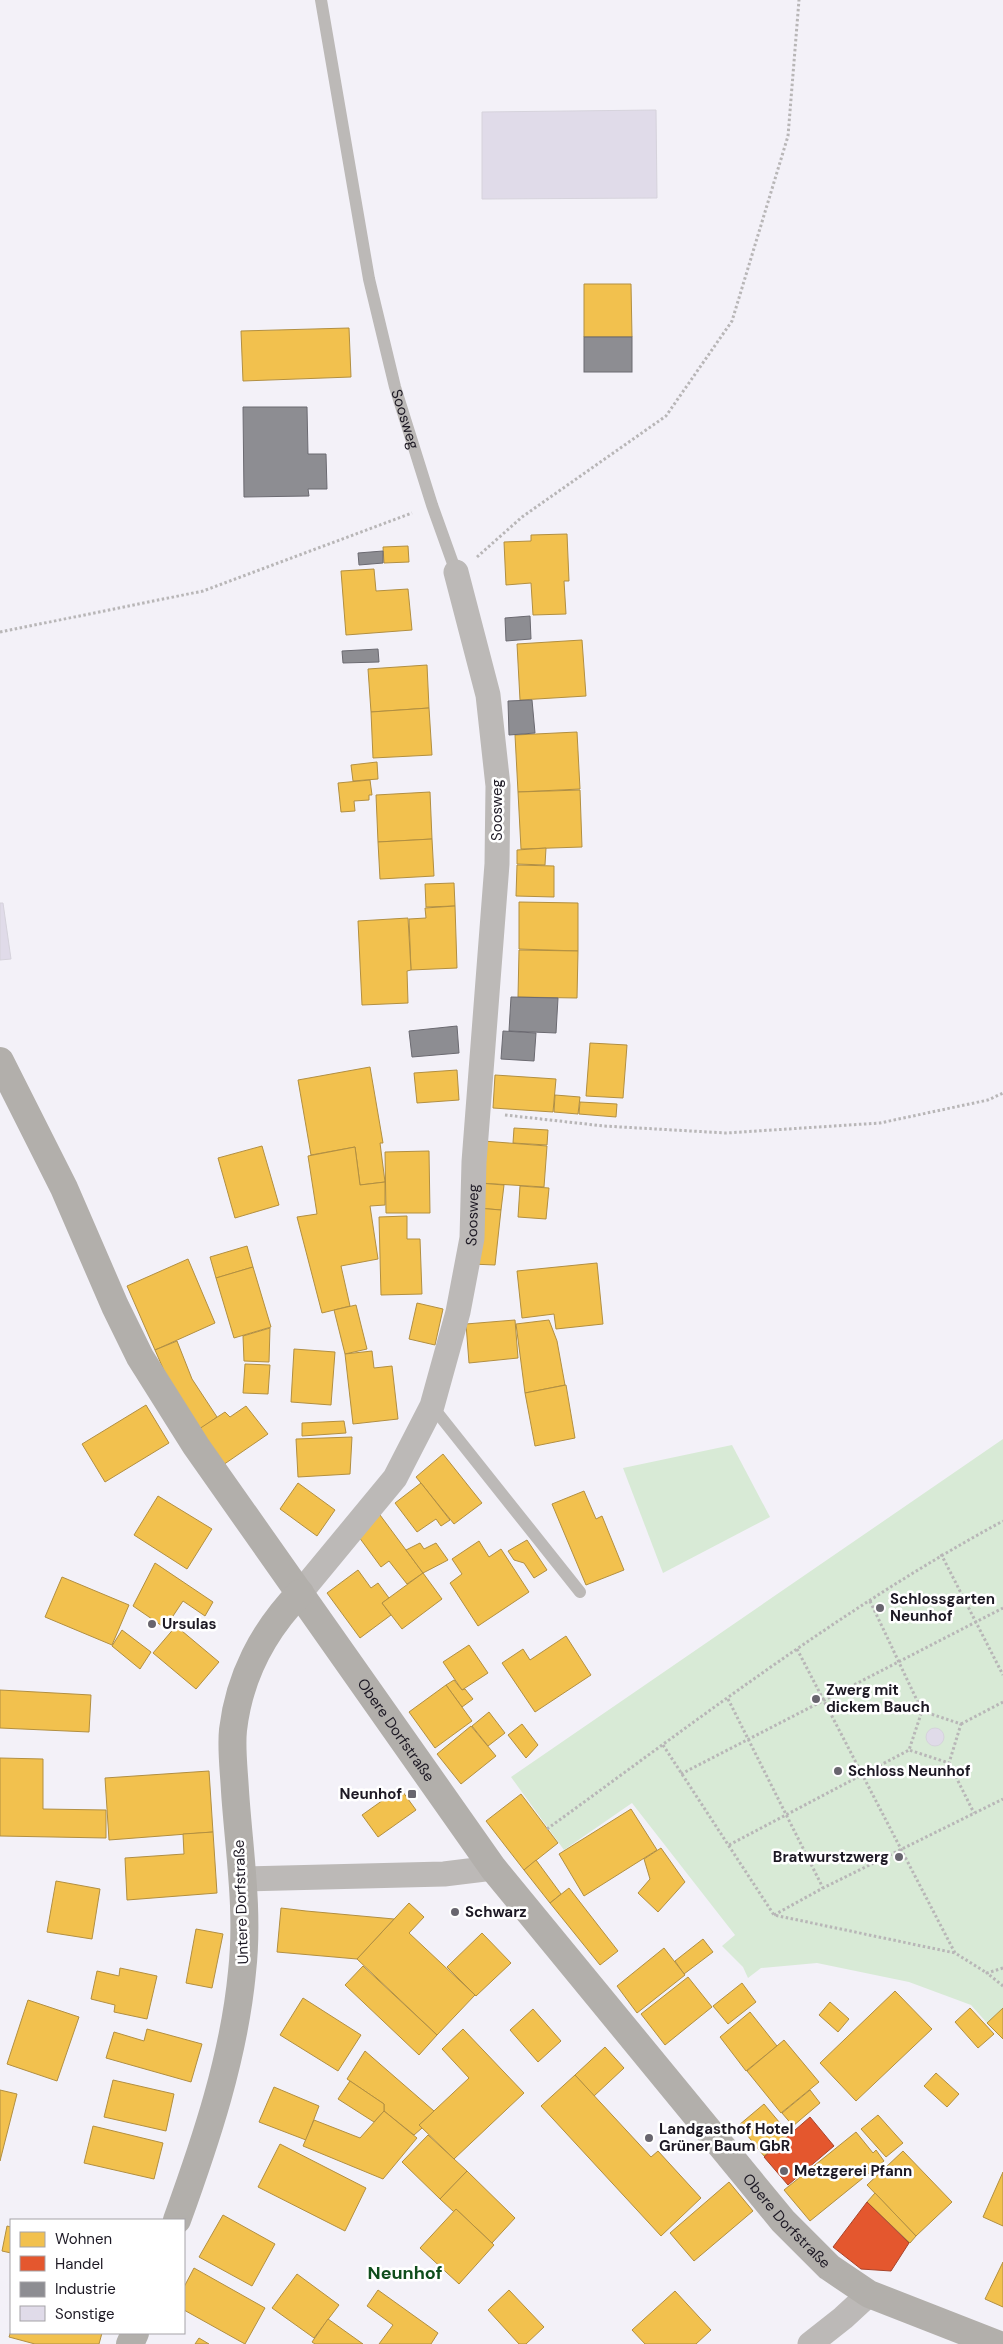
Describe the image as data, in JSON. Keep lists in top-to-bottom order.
{
  "streets": {
    "street": ["Soosweg", "Obere Dorfstraße", "Untere Dorfstraße"]
  },
  "crossings": [
    ["Soosweg", "Obere Dorfstraße"],
    ["Soosweg", "Untere Dorfstraße"],
    ["Obere Dorfstraße", "Untere Dorfstraße"]
  ],
  "districts": ["Neunhof"],
  "places": {
    "other": [
      "Schlossgarten Neunhof",
      "Ursulas",
      "Zwerg mit dickem Bauch",
      "Schloss Neunhof",
      "Bratwurstzwerg",
      "Schwarz",
      "Landgasthof Hotel Grüner Baum GbR",
      "Metzgerei Pfann"
    ],
    "transit": ["Neunhof"]
  },
  "legend": [
    "Wohnen",
    "Handel",
    "Industrie",
    "Sonstige"
  ]
}
